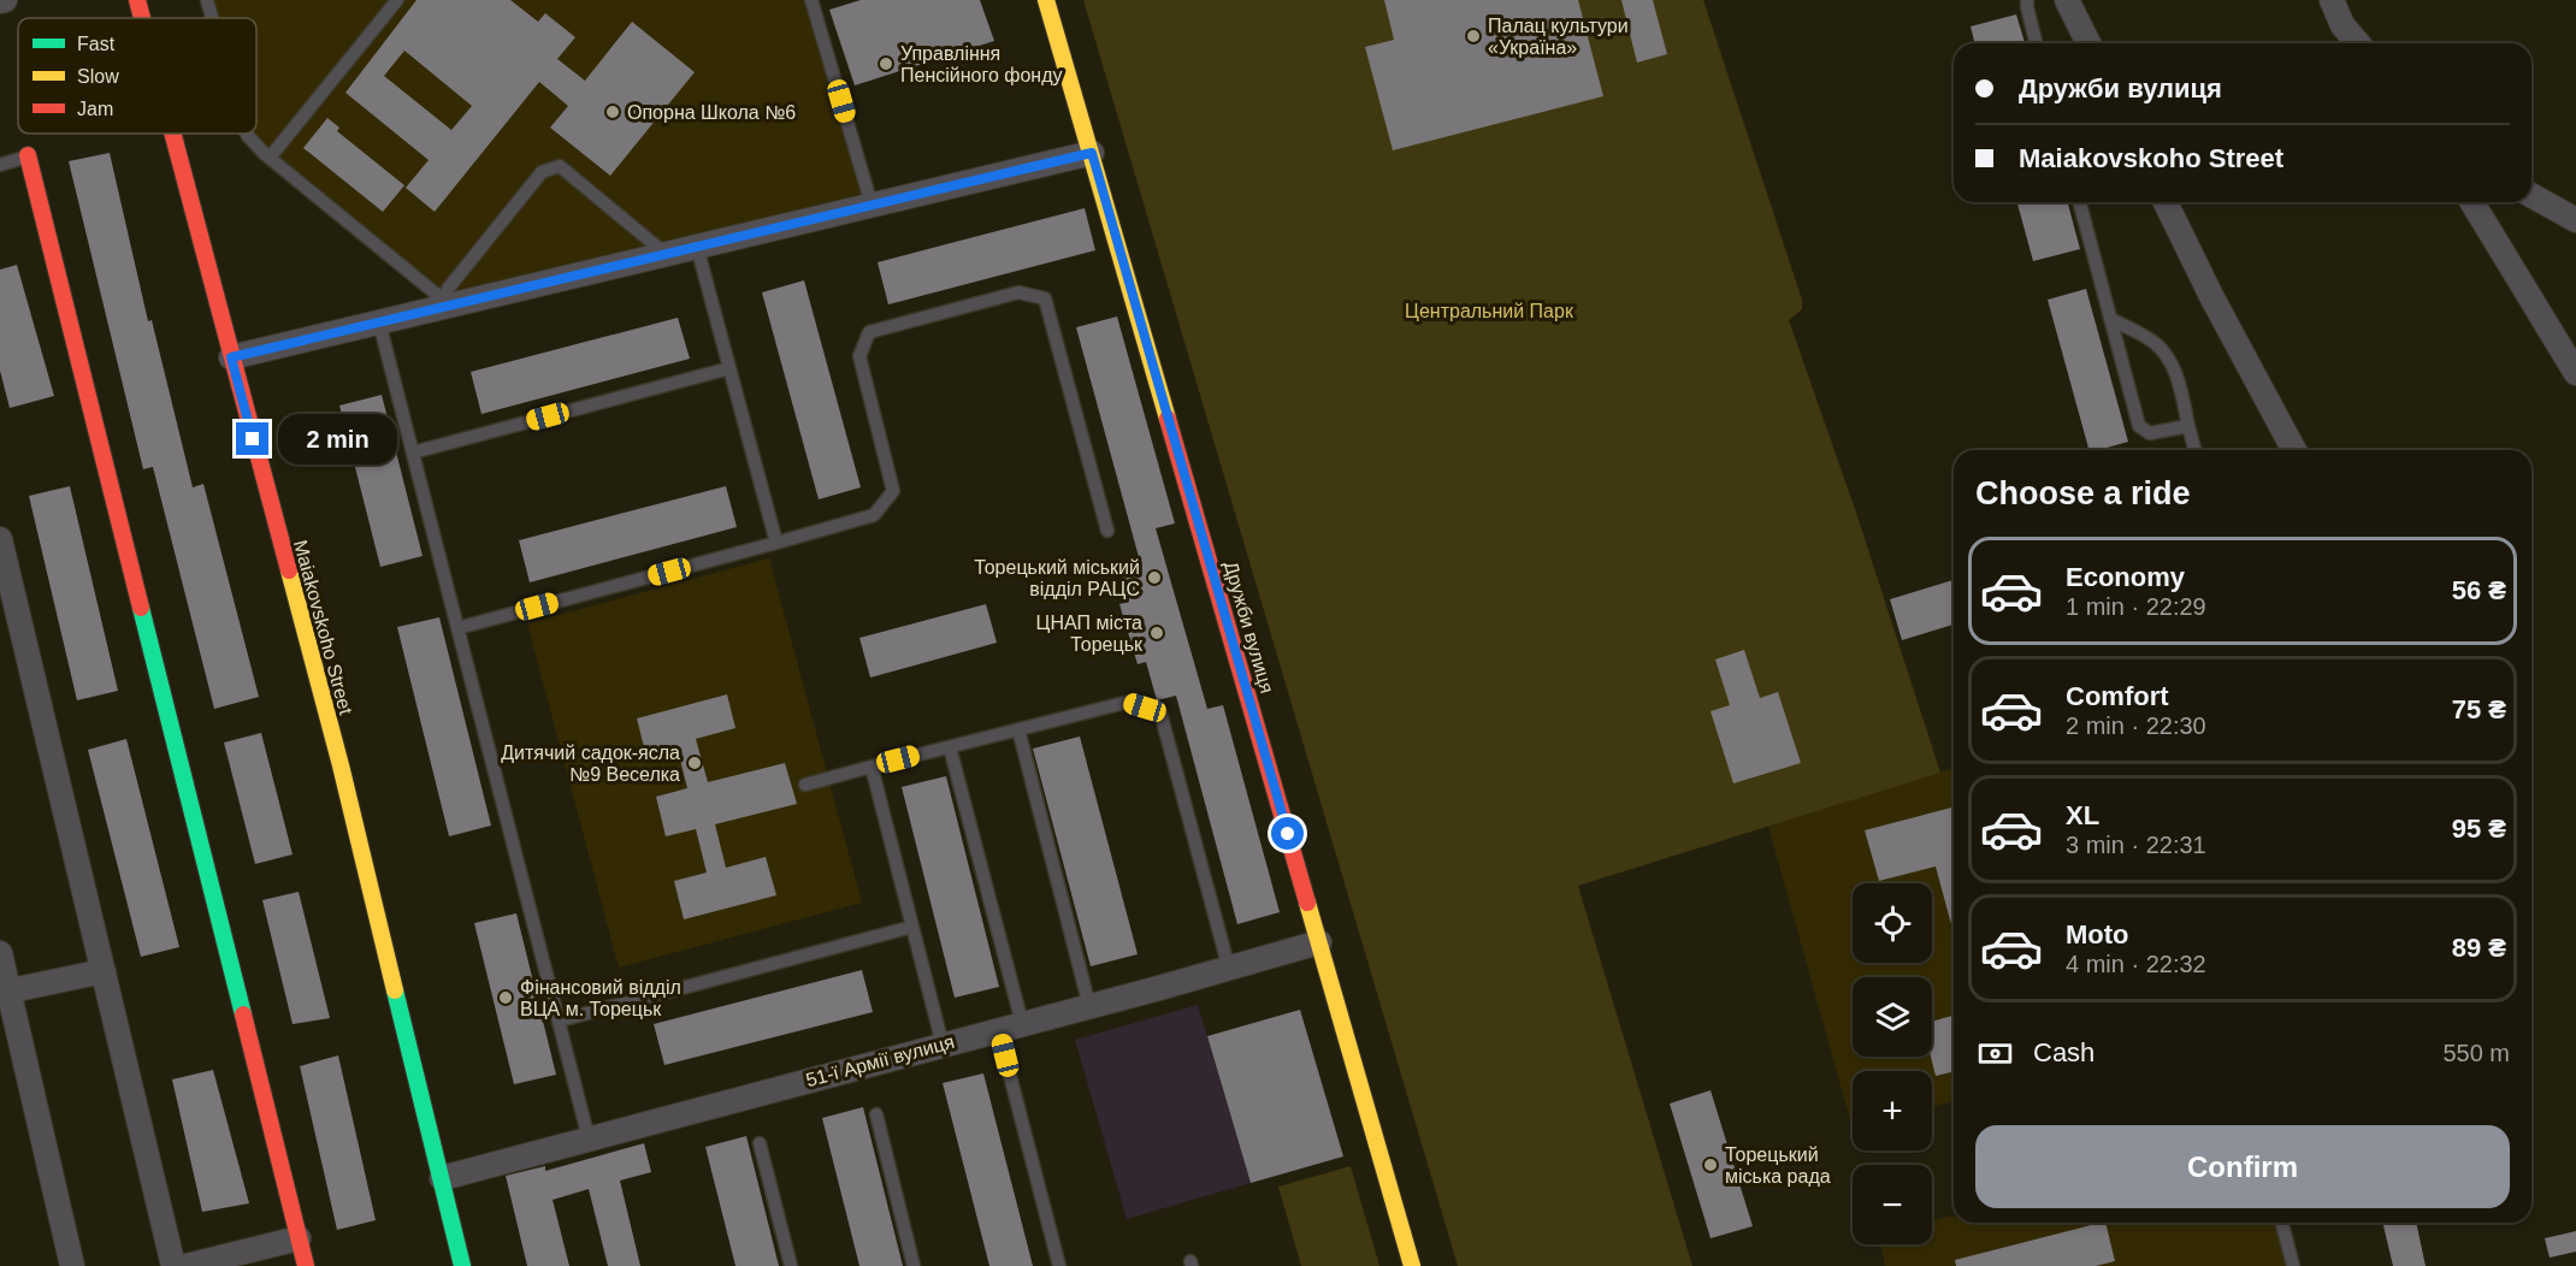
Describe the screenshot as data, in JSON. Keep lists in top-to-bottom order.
{
  "streets": {
    "street": ["Maiakovskoho Street", "Дружби вулиця", "51-ї Армії вулиця"]
  },
  "crossings": [
    ["Maiakovskoho Street", "51-ї Армії вулиця"],
    ["Дружби вулиця", "51-ї Армії вулиця"]
  ],
  "parks": ["Центральний Парк"],
  "places": [
    "Палац культури «Україна»",
    "Управління Пенсійного фонду",
    "Опорна Школа №6",
    "Торецький міський відділ РАЦС",
    "ЦНАП міста Торецьк",
    "Дитячий садок-ясла №9 Веселка",
    "Фінансовий відділ ВЦА м. Торецьк",
    "Торецький міська рада"
  ],
  "legend": ["Fast", "Slow", "Jam"],
  "page": {
    "banner": ["Дружби вулиця", "Maiakovskoho Street"],
    "bubble": "2 min",
    "heading": "Choose a ride",
    "list": [
      {
        "name": "Economy",
        "note": "1 min · 22:29",
        "value": "56 ₴"
      },
      {
        "name": "Comfort",
        "note": "2 min · 22:30",
        "value": "75 ₴"
      },
      {
        "name": "XL",
        "note": "3 min · 22:31",
        "value": "95 ₴"
      },
      {
        "name": "Moto",
        "note": "4 min · 22:32",
        "value": "89 ₴"
      }
    ],
    "map_buttons": ["+", "−"],
    "pay": ["Cash", "550 m"],
    "buttons": "Confirm"
  }
}
